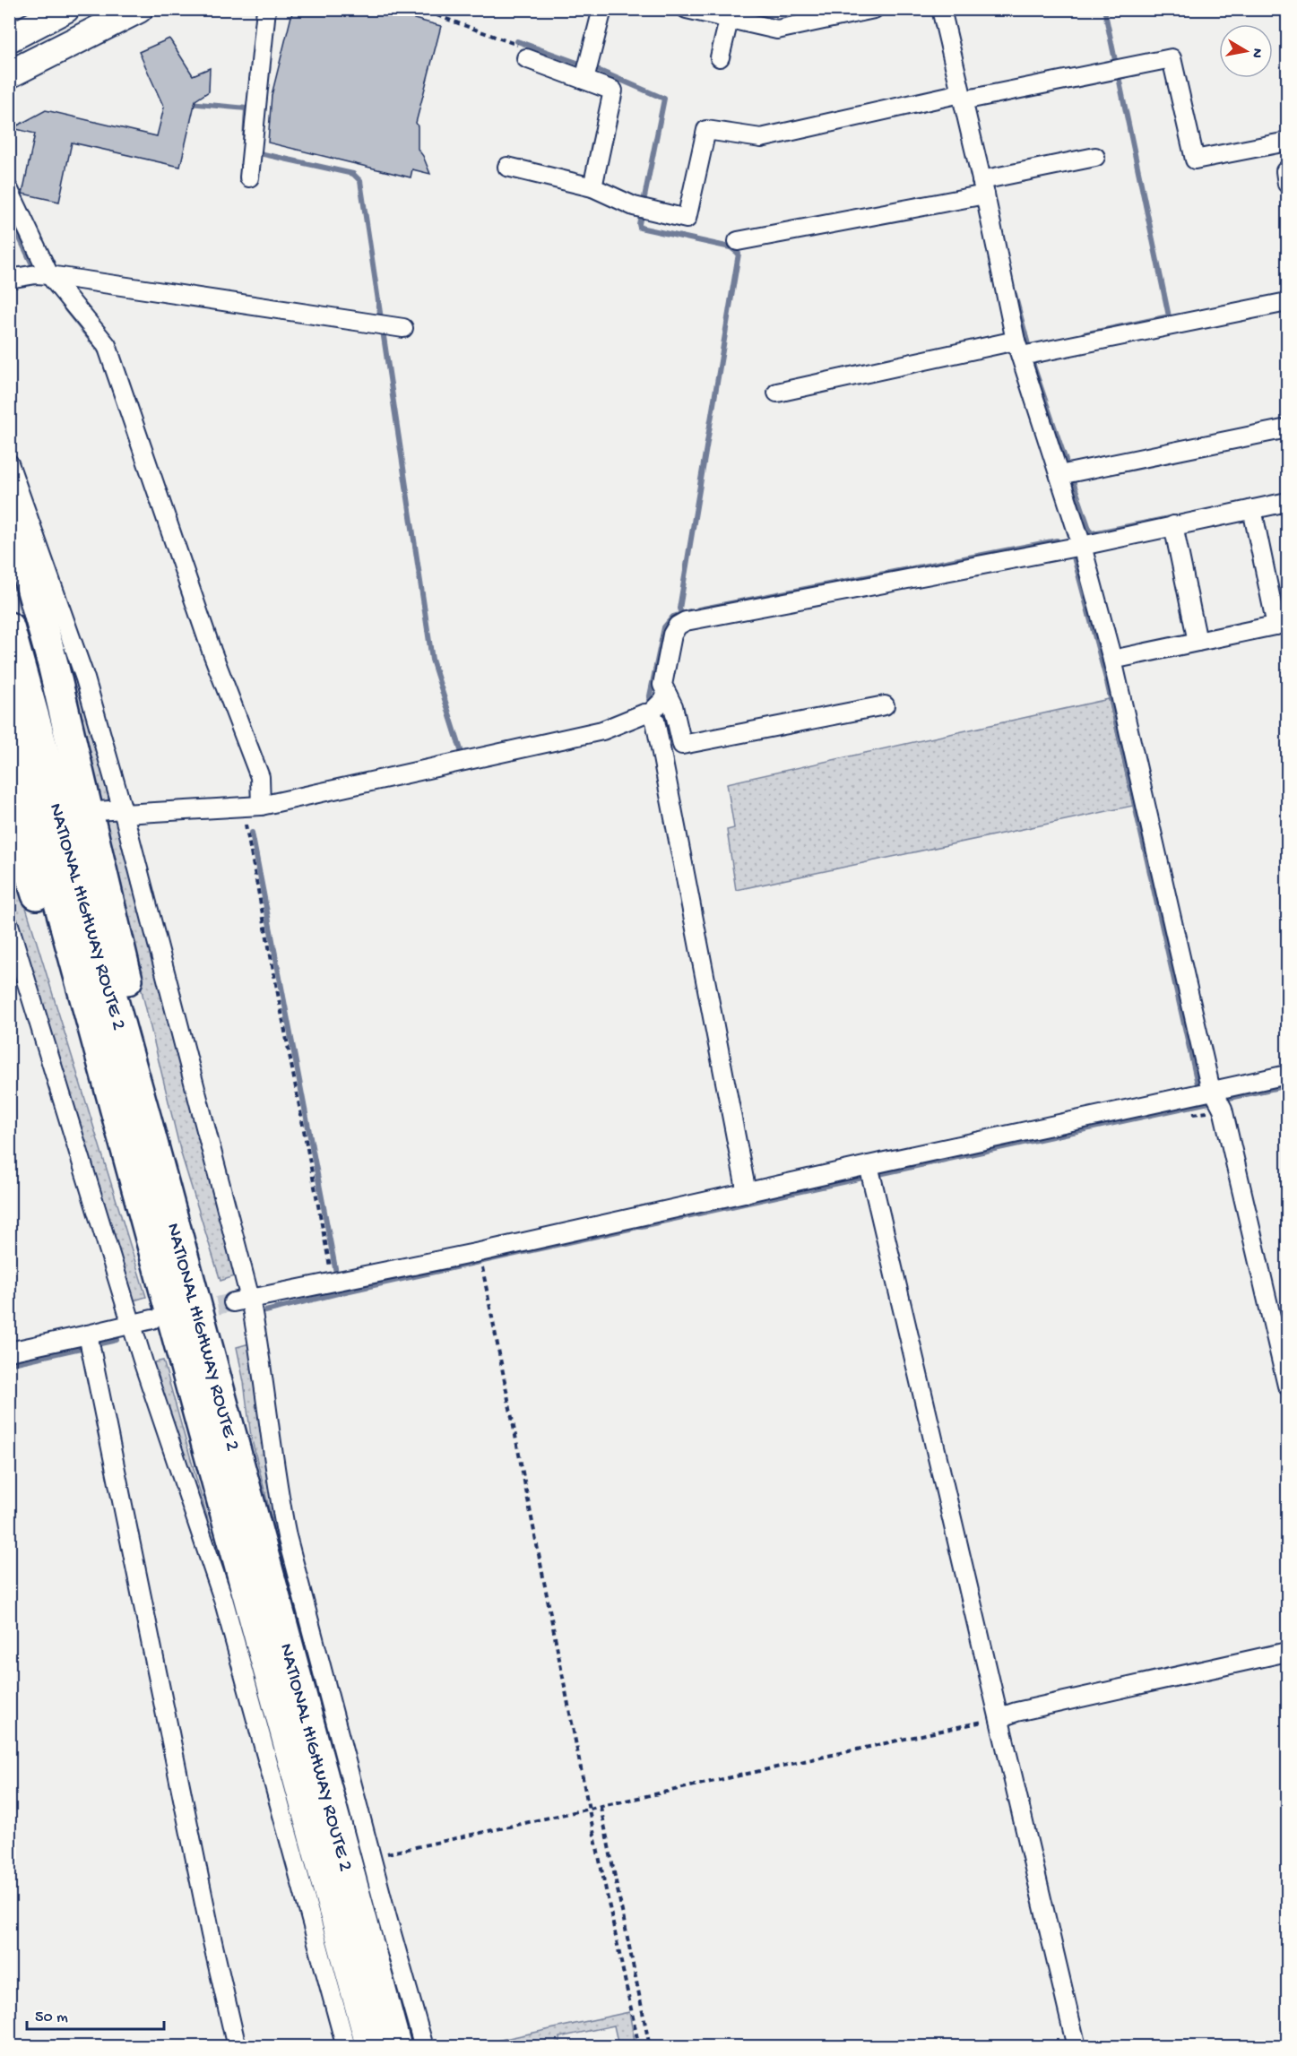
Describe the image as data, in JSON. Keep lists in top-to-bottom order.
{
  "streets": {
    "highway": ["NATIONAL HIGHWAY ROUTE 2"]
  },
  "scale_bar": "50 m",
  "north": "right"
}
